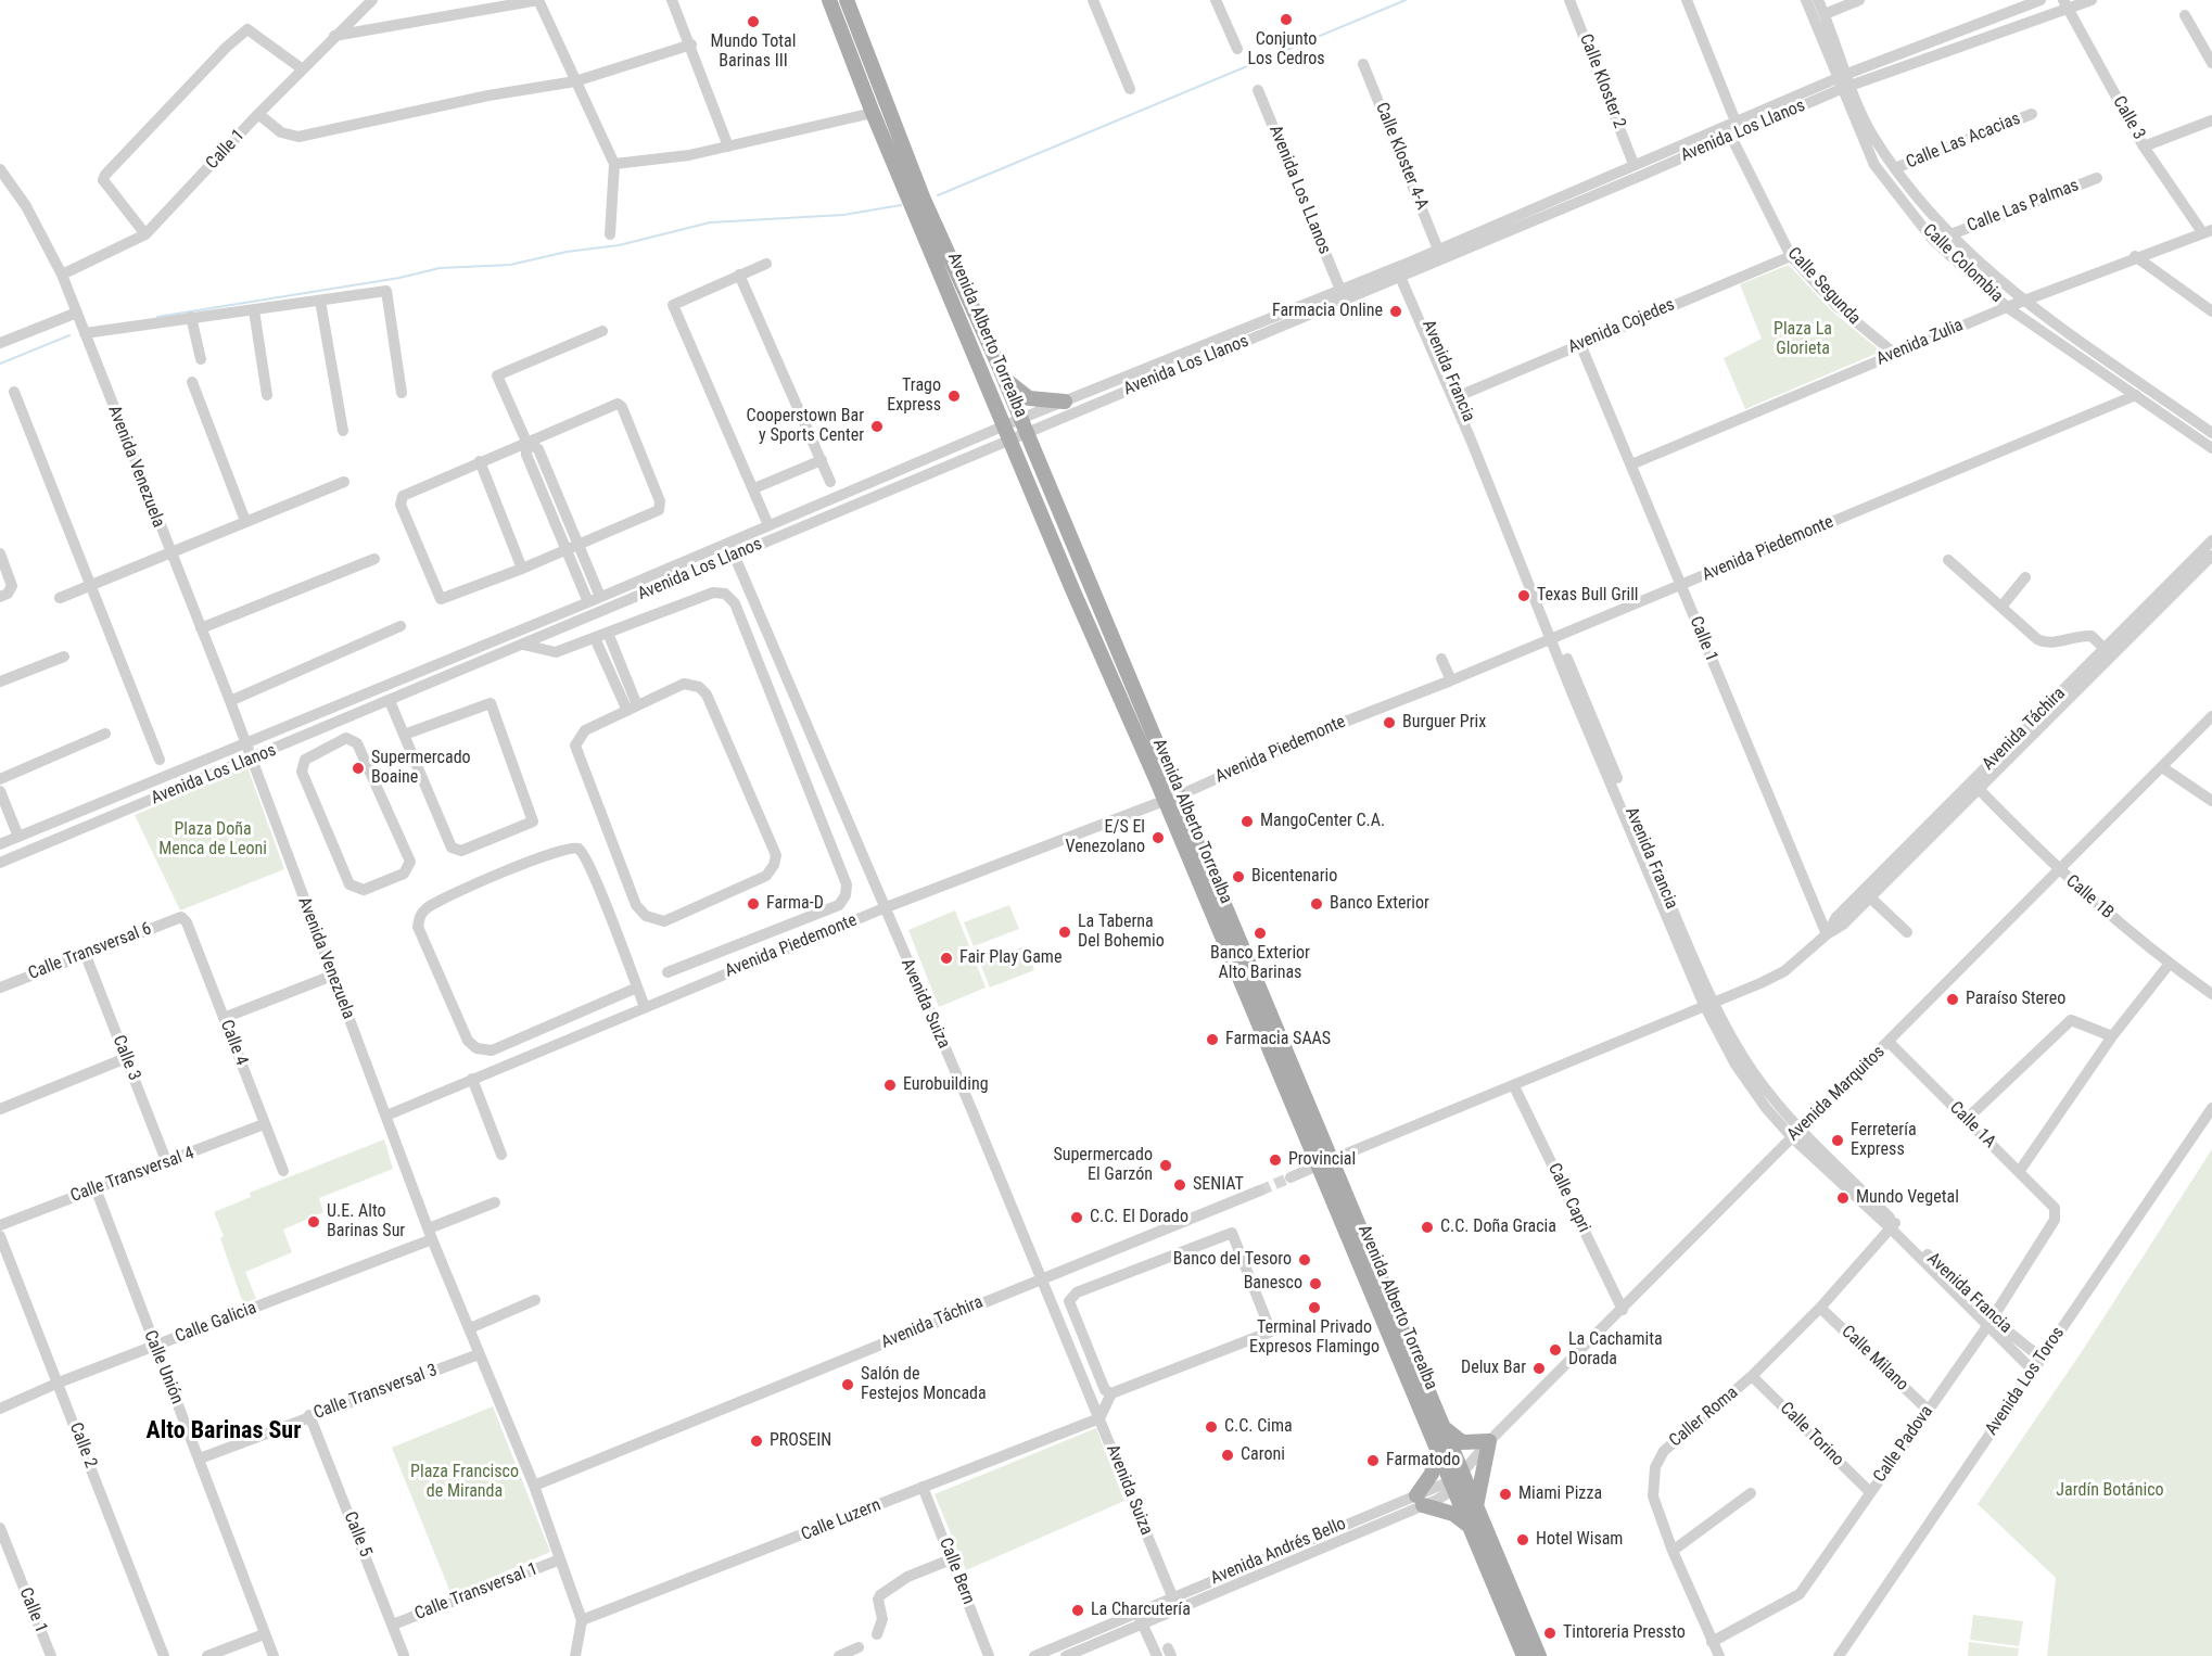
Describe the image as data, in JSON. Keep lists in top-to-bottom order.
{
  "streets": {
    "main road": ["Avenida Alberto Torrealba"],
    "street": [
      "Calle Kloster 2",
      "Calle 3",
      "Avenida Los Llanos",
      "Calle Las Acacias",
      "Calle 1",
      "Calle Kloster 4-A",
      "Avenida Los LLanos",
      "Calle Las Palmas",
      "Calle Colombia",
      "Calle Segunda",
      "Avenida Cojedes",
      "Avenida Zulia",
      "Avenida Francia",
      "Avenida Venezuela",
      "Avenida Piedemonte",
      "Avenida Táchira",
      "Calle 1B",
      "Calle Transversal 6",
      "Avenida Suiza",
      "Calle 4",
      "Avenida Marquitos",
      "Calle 1A",
      "Calle Transversal 4",
      "Calle Capri",
      "Calle Galicia",
      "Calle Milano",
      "Calle Unión",
      "Avenida Los Toros",
      "Calle Transversal 3",
      "Caller Roma",
      "Calle Torino",
      "Calle Padova",
      "Calle 2",
      "Calle Luzern",
      "Calle 5",
      "Avenida Andrés Bello",
      "Calle Bern",
      "Calle Transversal 1"
    ]
  },
  "crossings": [
    ["Calle Kloster 2", "Avenida Los Llanos"],
    ["Calle 3", "Avenida Los Llanos"],
    ["Calle 3", "Avenida Zulia"],
    ["Calle 3", "Calle Transversal 6"],
    ["Calle 3", "Calle Transversal 4"],
    ["Avenida Los Llanos", "Calle Kloster 4-A"],
    ["Avenida Los Llanos", "Avenida Los LLanos"],
    ["Avenida Los Llanos", "Calle Colombia"],
    ["Avenida Los Llanos", "Calle Segunda"],
    ["Avenida Los Llanos", "Avenida Alberto Torrealba"],
    ["Avenida Los Llanos", "Avenida Francia"],
    ["Avenida Los Llanos", "Avenida Venezuela"],
    ["Avenida Los Llanos", "Avenida Suiza"],
    ["Calle Las Acacias", "Calle Colombia"],
    ["Calle 1", "Avenida Cojedes"],
    ["Calle 1", "Avenida Zulia"],
    ["Calle 1", "Avenida Venezuela"],
    ["Calle 1", "Avenida Piedemonte"],
    ["Calle Las Palmas", "Calle Colombia"],
    ["Calle Colombia", "Avenida Zulia"],
    ["Calle Colombia", "Avenida Piedemonte"],
    ["Calle Segunda", "Avenida Cojedes"],
    ["Calle Segunda", "Avenida Zulia"],
    ["Avenida Cojedes", "Avenida Francia"],
    ["Avenida Alberto Torrealba", "Avenida Piedemonte"],
    ["Avenida Alberto Torrealba", "Avenida Marquitos"],
    ["Avenida Alberto Torrealba", "Avenida Andrés Bello"],
    ["Avenida Francia", "Avenida Piedemonte"],
    ["Avenida Francia", "Avenida Marquitos"],
    ["Avenida Francia", "Avenida Los Toros"],
    ["Avenida Francia", "Caller Roma"],
    ["Avenida Francia", "Calle Padova"],
    ["Avenida Venezuela", "Avenida Piedemonte"],
    ["Avenida Venezuela", "Avenida Táchira"],
    ["Avenida Venezuela", "Calle Galicia"],
    ["Avenida Venezuela", "Calle Transversal 3"],
    ["Avenida Venezuela", "Calle Luzern"],
    ["Avenida Venezuela", "Calle Transversal 1"],
    ["Avenida Piedemonte", "Avenida Suiza"],
    ["Avenida Táchira", "Avenida Suiza"],
    ["Calle 1B", "Avenida Marquitos"],
    ["Calle Transversal 6", "Calle 4"],
    ["Avenida Suiza", "Calle Luzern"],
    ["Avenida Suiza", "Avenida Andrés Bello"],
    ["Calle 4", "Calle Transversal 4"],
    ["Avenida Marquitos", "Calle 1A"],
    ["Avenida Marquitos", "Calle Capri"],
    ["Avenida Marquitos", "Avenida Andrés Bello"],
    ["Calle 1A", "Calle Padova"],
    ["Calle Transversal 4", "Calle Unión"],
    ["Calle Galicia", "Calle Unión"],
    ["Calle Galicia", "Calle 2"],
    ["Calle Milano", "Caller Roma"],
    ["Calle Milano", "Calle Padova"],
    ["Calle Unión", "Calle Transversal 3"],
    ["Calle Transversal 3", "Calle 5"],
    ["Caller Roma", "Calle Torino"],
    ["Caller Roma", "Calle Padova"],
    ["Calle Torino", "Calle Padova"],
    ["Calle Luzern", "Calle Bern"],
    ["Calle 5", "Calle Transversal 1"]
  ],
  "districts": ["Alto Barinas Sur"],
  "parks": [
    "Plaza La Glorieta",
    "Plaza Doña Menca de Leoni",
    "Plaza Francisco de Miranda",
    "Jardín Botánico"
  ],
  "places": [
    "Conjunto Los Cedros",
    "Mundo Total Barinas III",
    "Farmacia Online",
    "Trago Express",
    "Cooperstown Bar y Sports Center",
    "Texas Bull Grill",
    "Burguer Prix",
    "Supermercado Boaine",
    "MangoCenter C.A.",
    "E/S El Venezolano",
    "Bicentenario",
    "Farma-D",
    "Banco Exterior",
    "La Taberna Del Bohemio",
    "Banco Exterior Alto Barinas",
    "Fair Play Game",
    "Paraíso Stereo",
    "Farmacia SAAS",
    "Eurobuilding",
    "Ferretería Express",
    "Provincial",
    "Supermercado El Garzón",
    "SENIAT",
    "Mundo Vegetal",
    "C.C. El Dorado",
    "U.E. Alto Barinas Sur",
    "C.C. Doña Gracia",
    "Banco del Tesoro",
    "Banesco",
    "Terminal Privado Expresos Flamingo",
    "La Cachamita Dorada",
    "Delux Bar",
    "Salón de Festejos Moncada",
    "C.C. Cima",
    "PROSEIN",
    "Caroni",
    "Farmatodo",
    "Miami Pizza",
    "Hotel Wisam",
    "La Charcutería",
    "Tintoreria Pressto"
  ]
}
